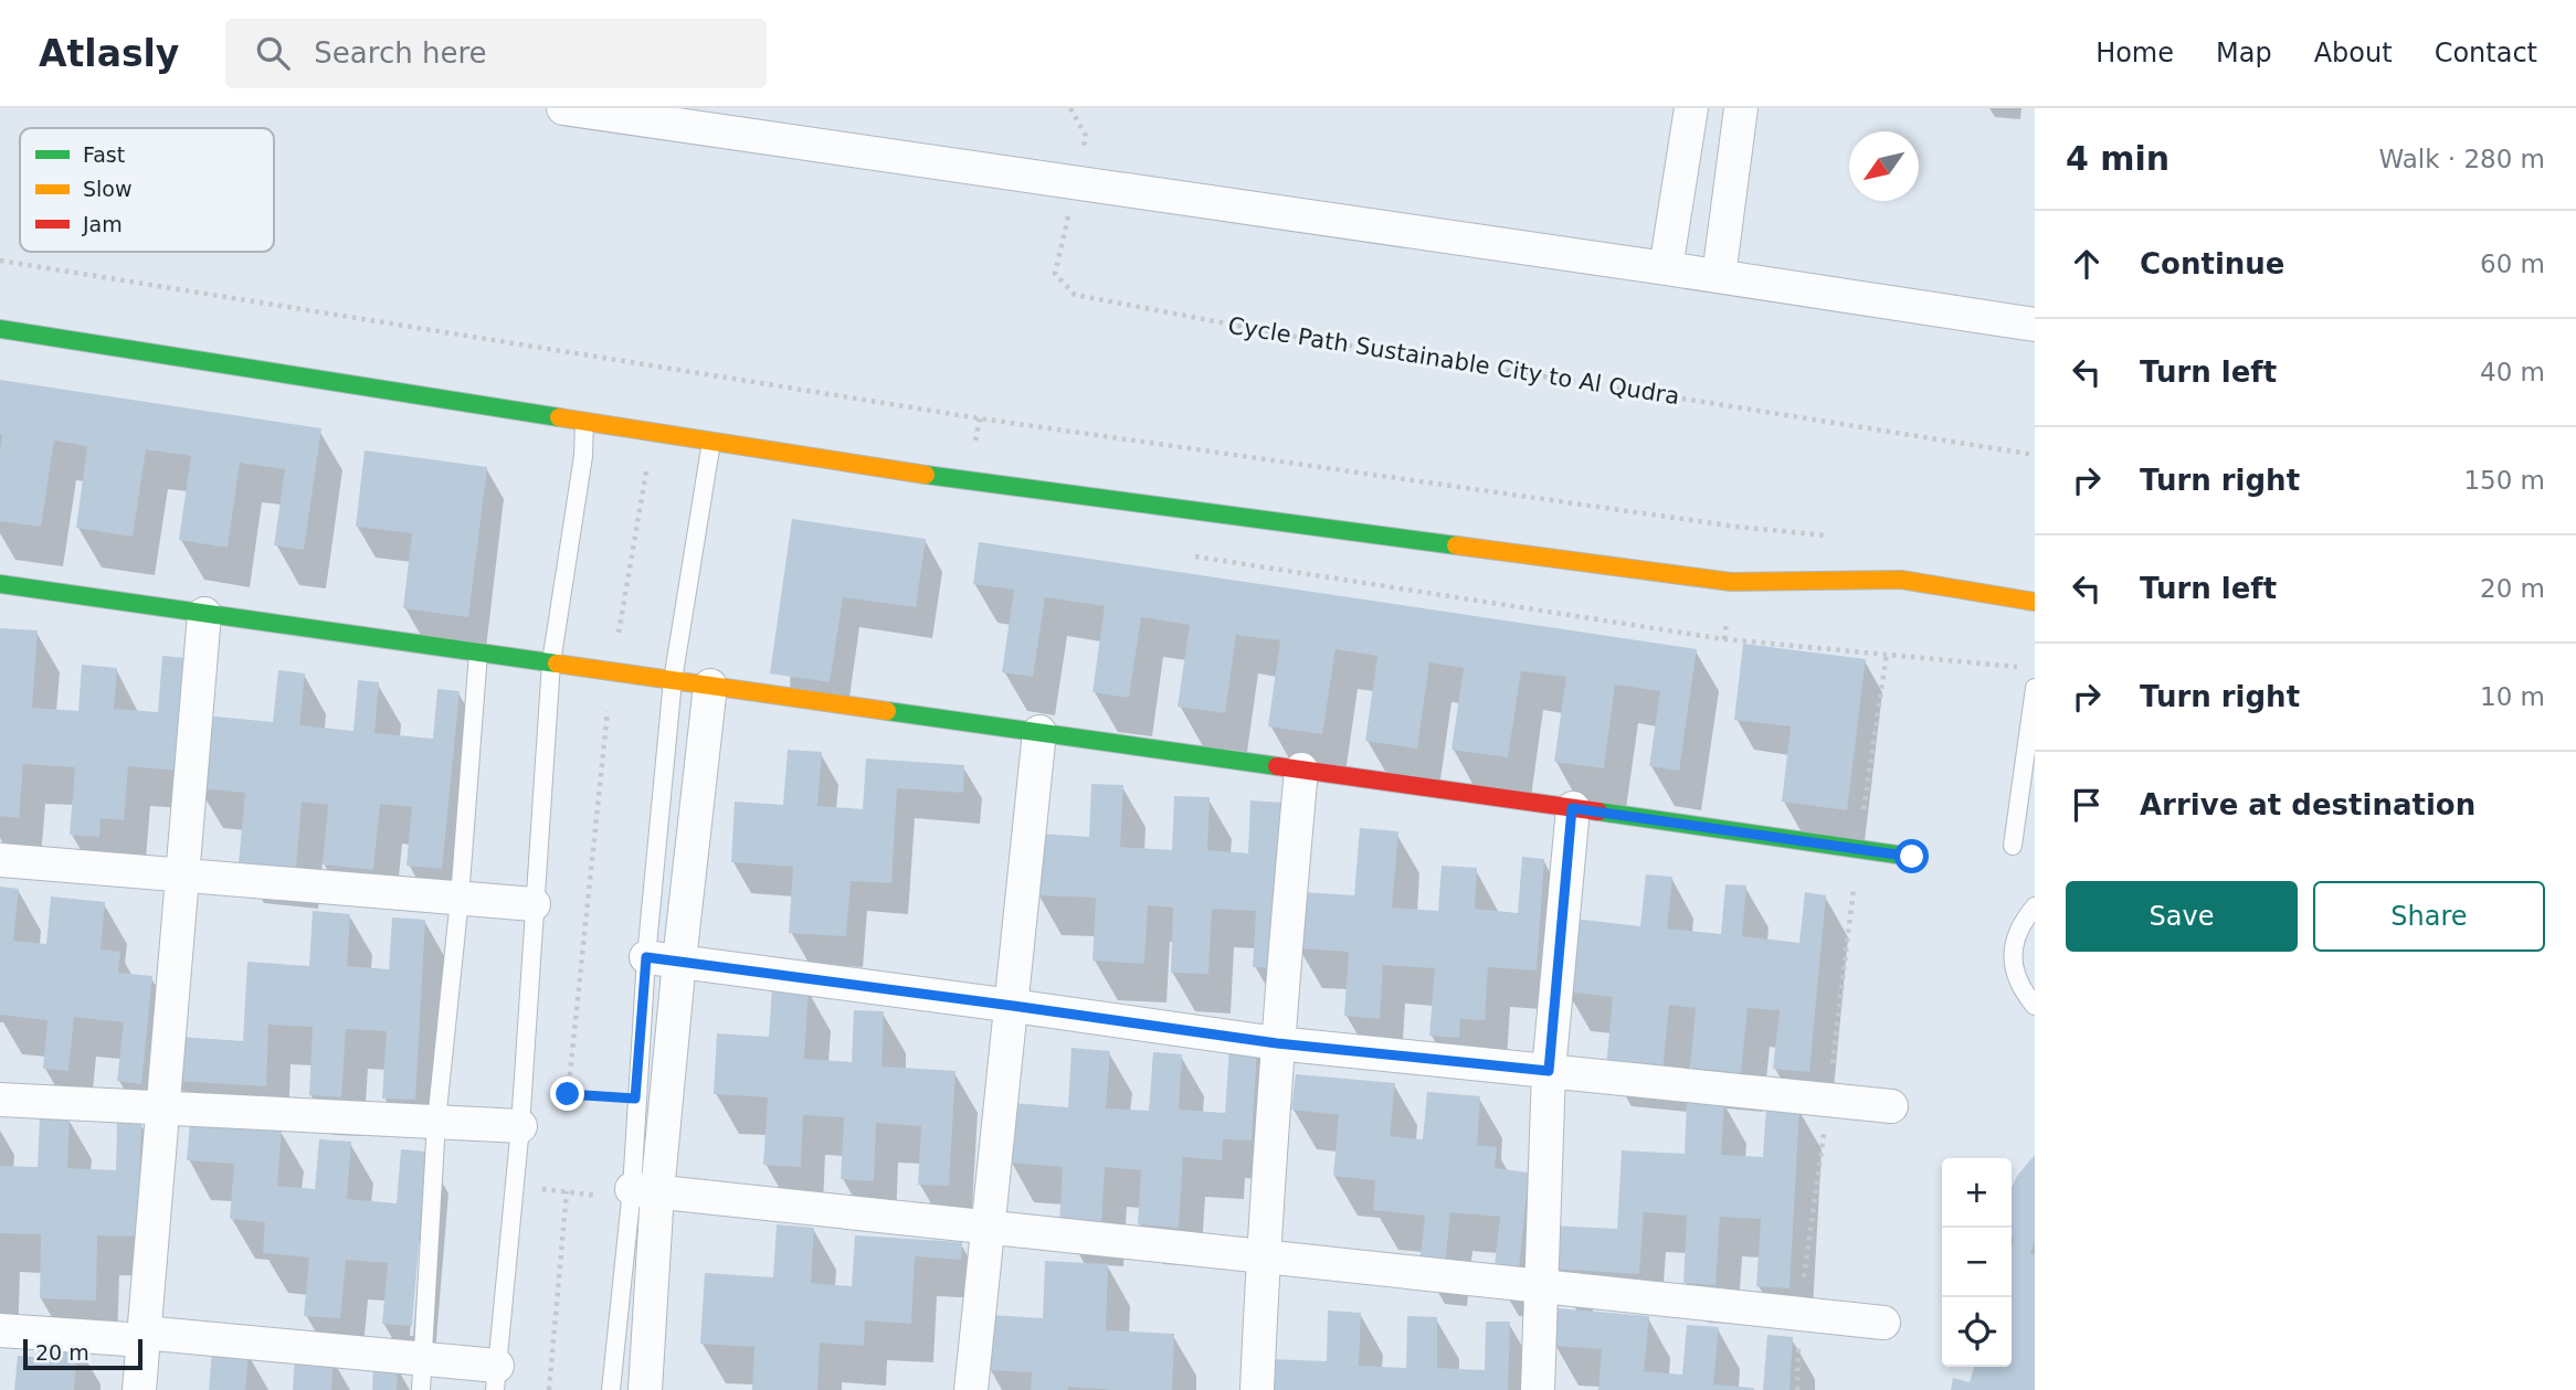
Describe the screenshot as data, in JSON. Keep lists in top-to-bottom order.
{
  "streets": {
    "path": ["Cycle Path Sustainable City to Al Qudra"]
  },
  "legend": ["Fast", "Slow", "Jam"],
  "scale_bar": "20 m",
  "north": "bottom left",
  "page": {
    "header": "Atlasly",
    "search": "Search here",
    "nav": [
      "Home",
      "Map",
      "About",
      "Contact"
    ],
    "heading": ["4 min", "Walk · 280 m"],
    "list": [
      ["Continue", "60 m"],
      ["Turn left", "40 m"],
      ["Turn right", "150 m"],
      ["Turn left", "20 m"],
      ["Turn right", "10 m"],
      "Arrive at destination"
    ],
    "buttons": ["Save", "Share"],
    "map_buttons": ["+", "−"],
    "scale": "20 m"
  }
}
